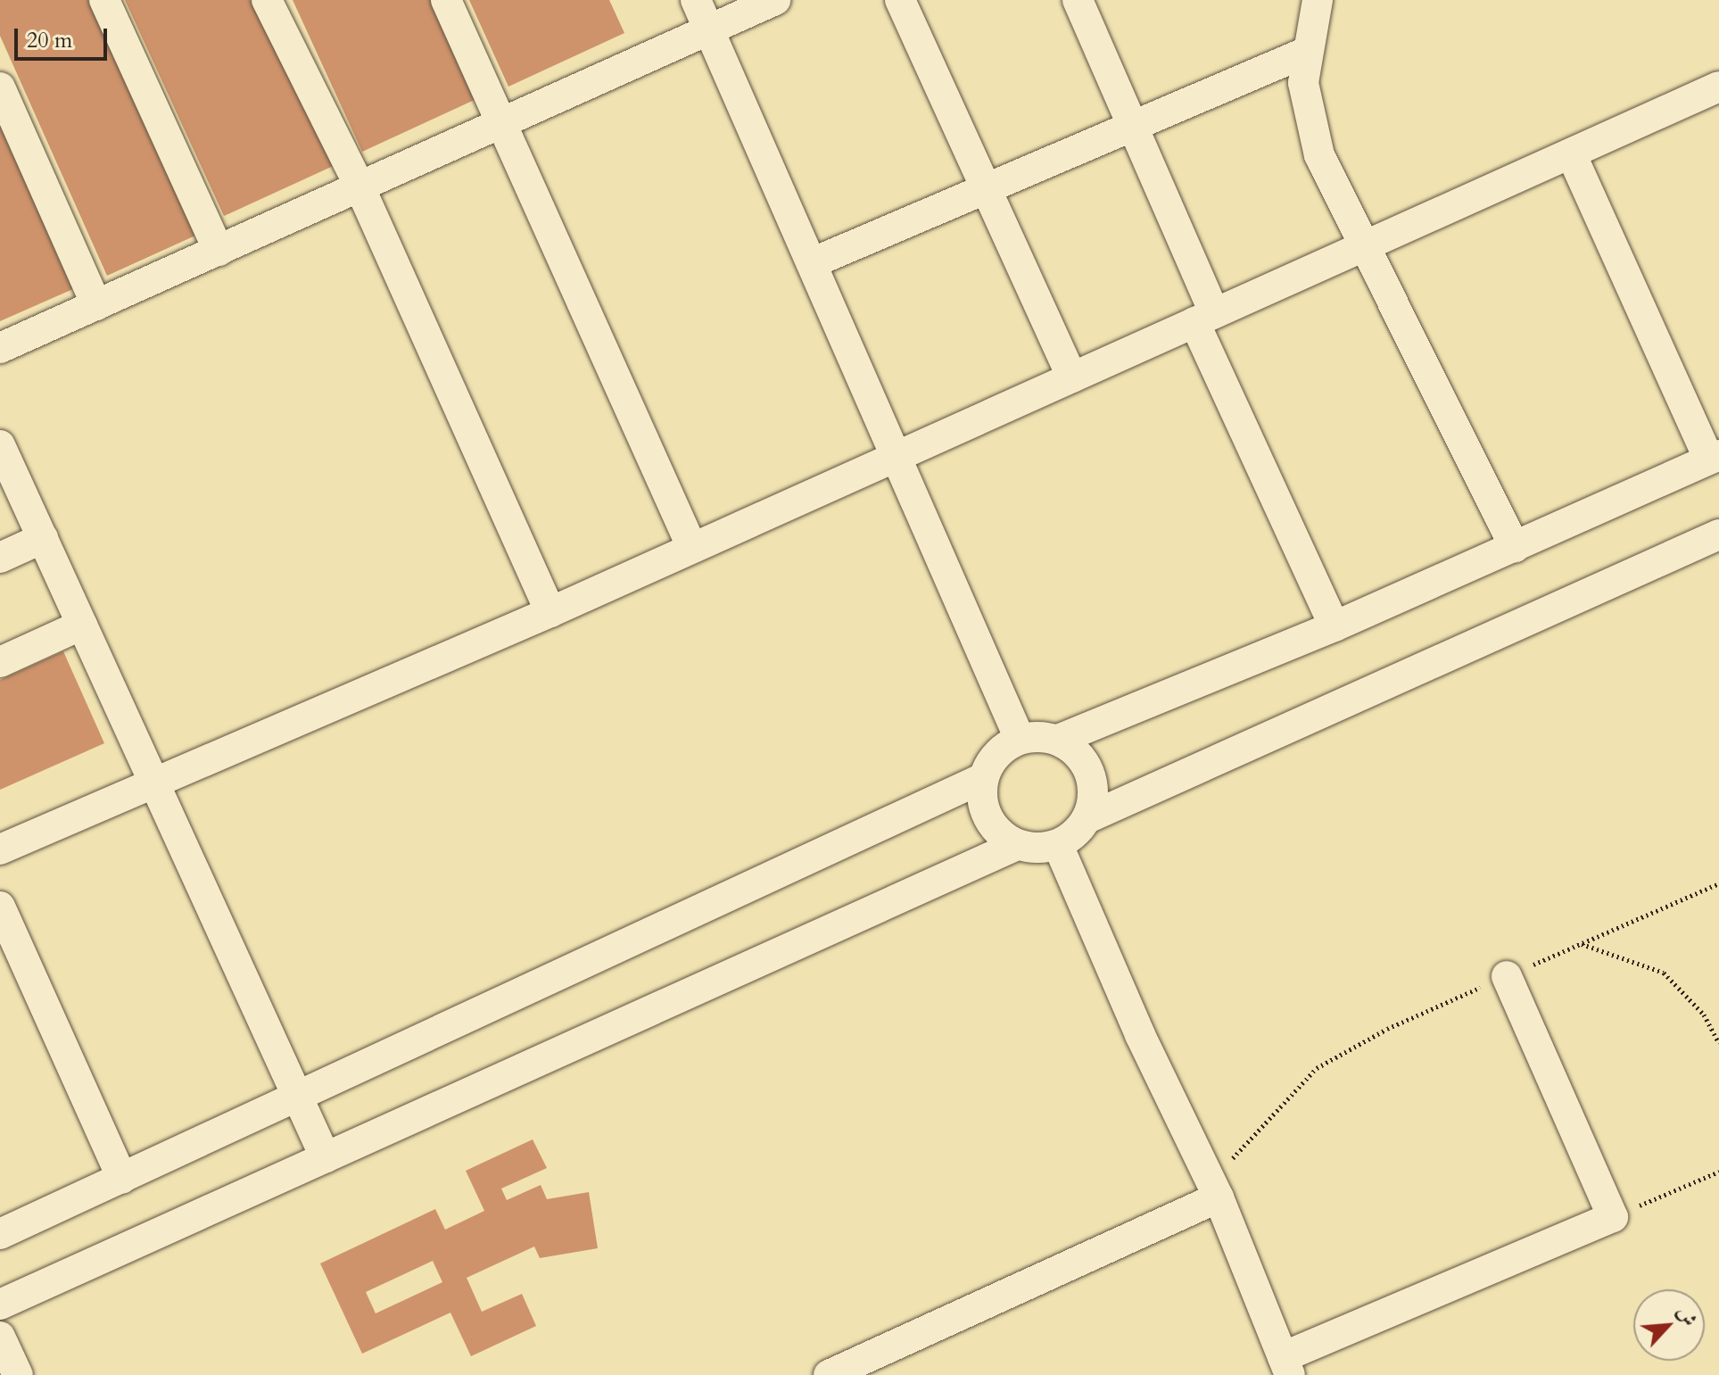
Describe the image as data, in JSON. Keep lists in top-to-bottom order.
{
  "scale_bar": "20 m",
  "north": "top right"
}
